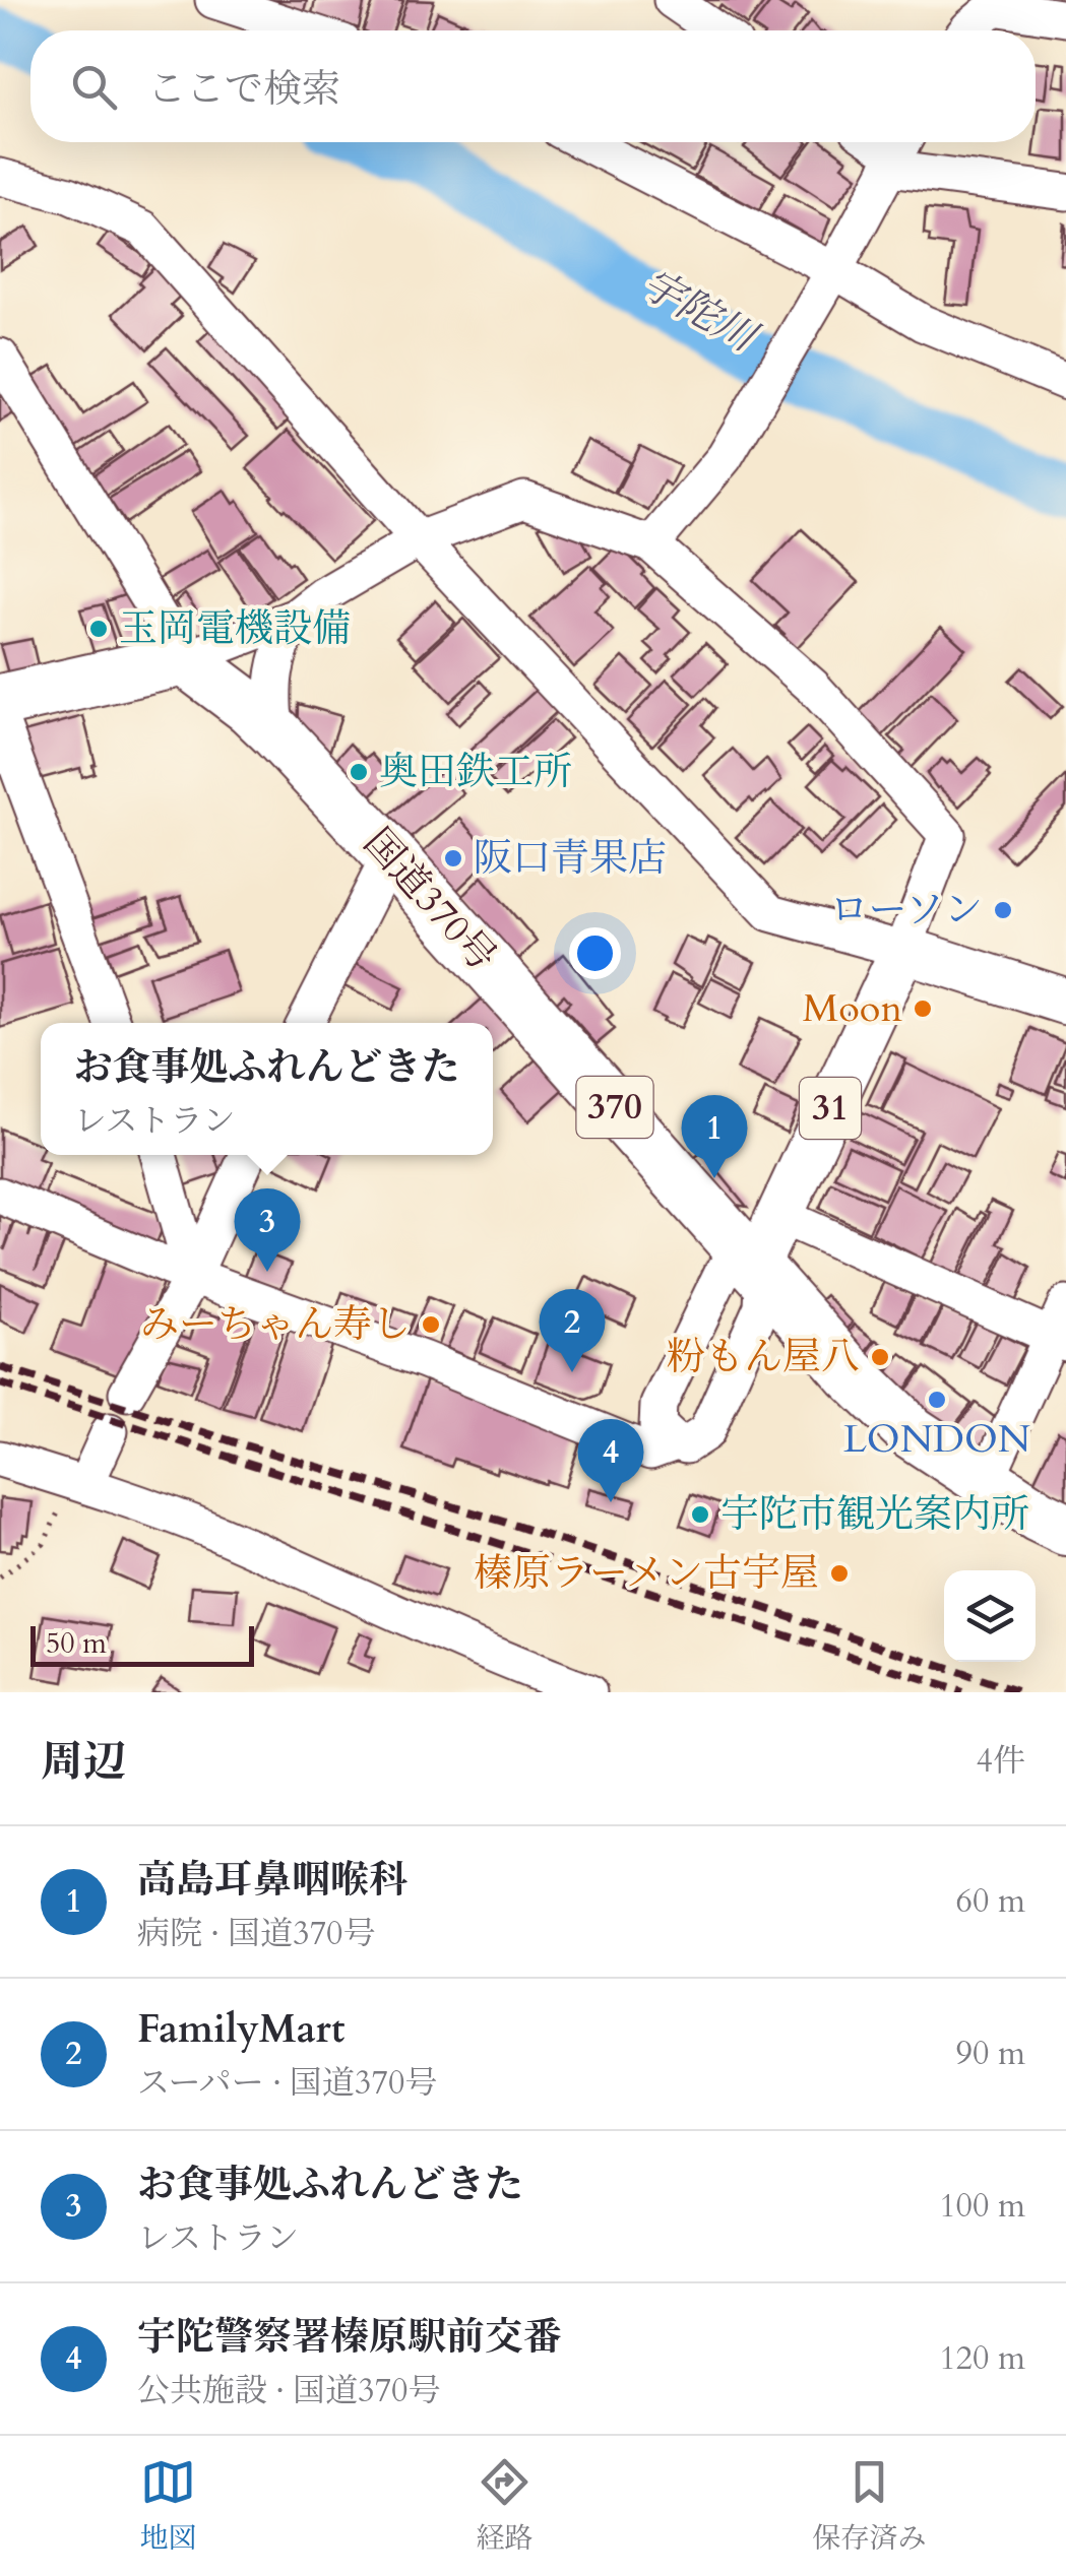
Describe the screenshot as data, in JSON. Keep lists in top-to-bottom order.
{
  "streets": {
    "highway": ["国道370号", "370"],
    "main road": ["31"]
  },
  "crossings": [
    ["国道370号", "31"]
  ],
  "water": ["宇陀川"],
  "places": [
    "玉岡電機設備",
    "奥田鉄工所",
    "阪口青果店",
    "ローソン",
    "Moon",
    "みーちゃん寿し",
    "粉もん屋八",
    "LONDON",
    "宇陀市観光案内所",
    "榛原ラーメン古宇屋"
  ],
  "scale_bar": "50 m",
  "page": {
    "search": "ここで検索",
    "popup": ["お食事処ふれんどきた", "レストラン"],
    "pins": [
      "1",
      "3",
      "2",
      "4"
    ],
    "scale": "50 m",
    "heading": ["周辺", "4件"],
    "list": [
      {
        "mark": "1",
        "name": "高島耳鼻咽喉科",
        "note": "病院 · 国道370号",
        "value": "60 m"
      },
      {
        "mark": "2",
        "name": "FamilyMart",
        "note": "スーパー · 国道370号",
        "value": "90 m"
      },
      {
        "mark": "3",
        "name": "お食事処ふれんどきた",
        "note": "レストラン",
        "value": "100 m"
      },
      {
        "mark": "4",
        "name": "宇陀警察署榛原駅前交番",
        "note": "公共施設 · 国道370号",
        "value": "120 m"
      }
    ],
    "nav": ["地図", "経路", "保存済み"]
  }
}
